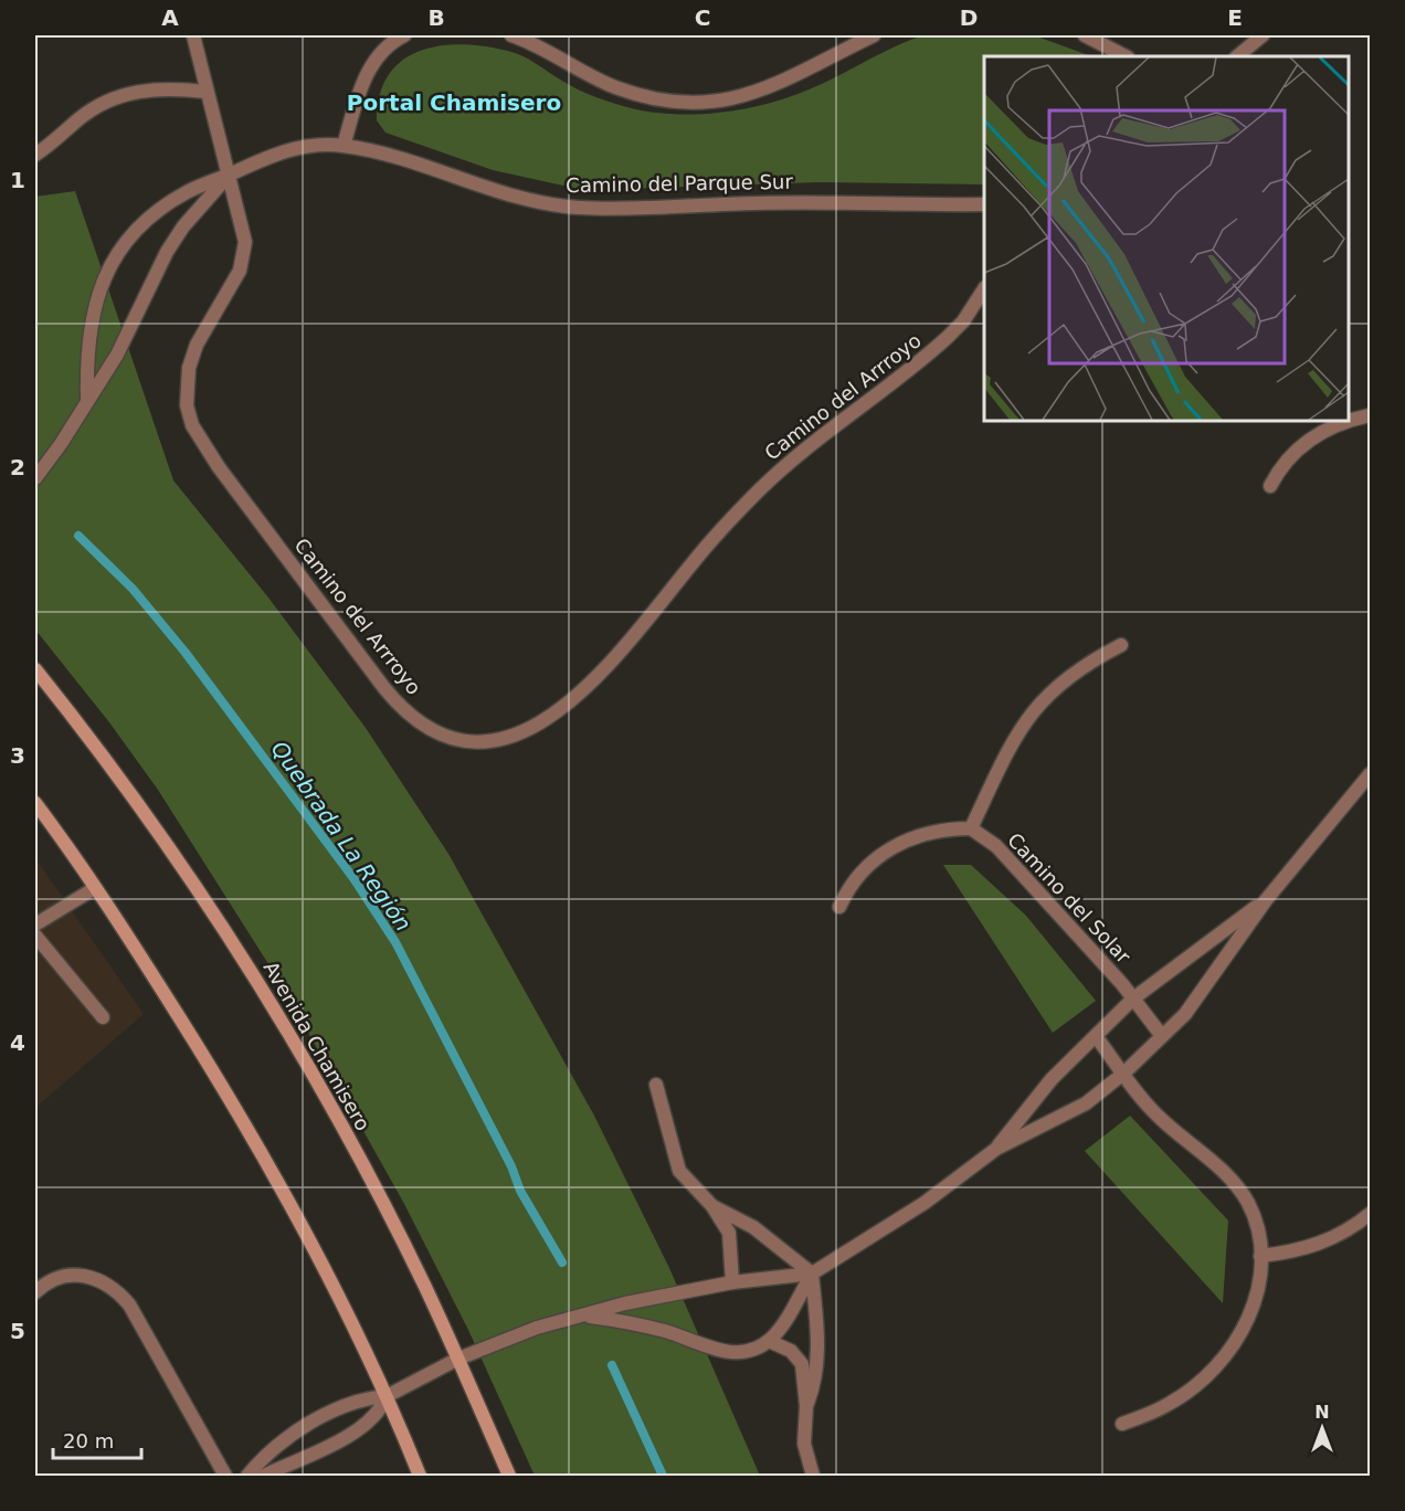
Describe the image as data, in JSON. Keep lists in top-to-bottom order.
{
  "streets": {
    "street": [
      "Camino del Parque Sur",
      "Camino del Arrroyo",
      "Camino del Solar",
      "Avenida Chamisero"
    ]
  },
  "crossings": [
    ["Camino del Parque Sur", "Camino del Arrroyo"]
  ],
  "districts": ["Portal Chamisero"],
  "water": ["Quebrada La Región"],
  "scale_bar": "20 m",
  "north": "top",
  "grid": {
    "columns": [
      "A",
      "B",
      "C",
      "D",
      "E"
    ],
    "rows": [
      "1",
      "2",
      "3",
      "4",
      "5"
    ]
  }
}
